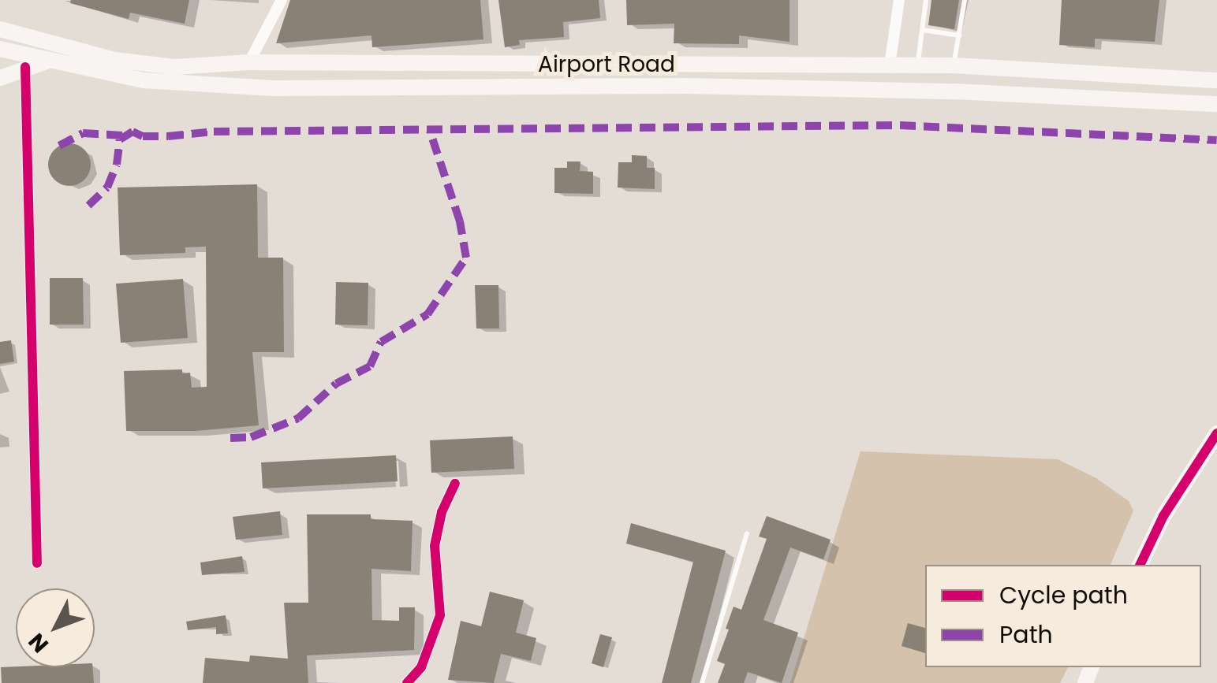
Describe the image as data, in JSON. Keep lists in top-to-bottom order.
{
  "streets": {
    "main road": ["Airport Road"]
  },
  "legend": ["Cycle path", "Path"],
  "north": "bottom left"
}
